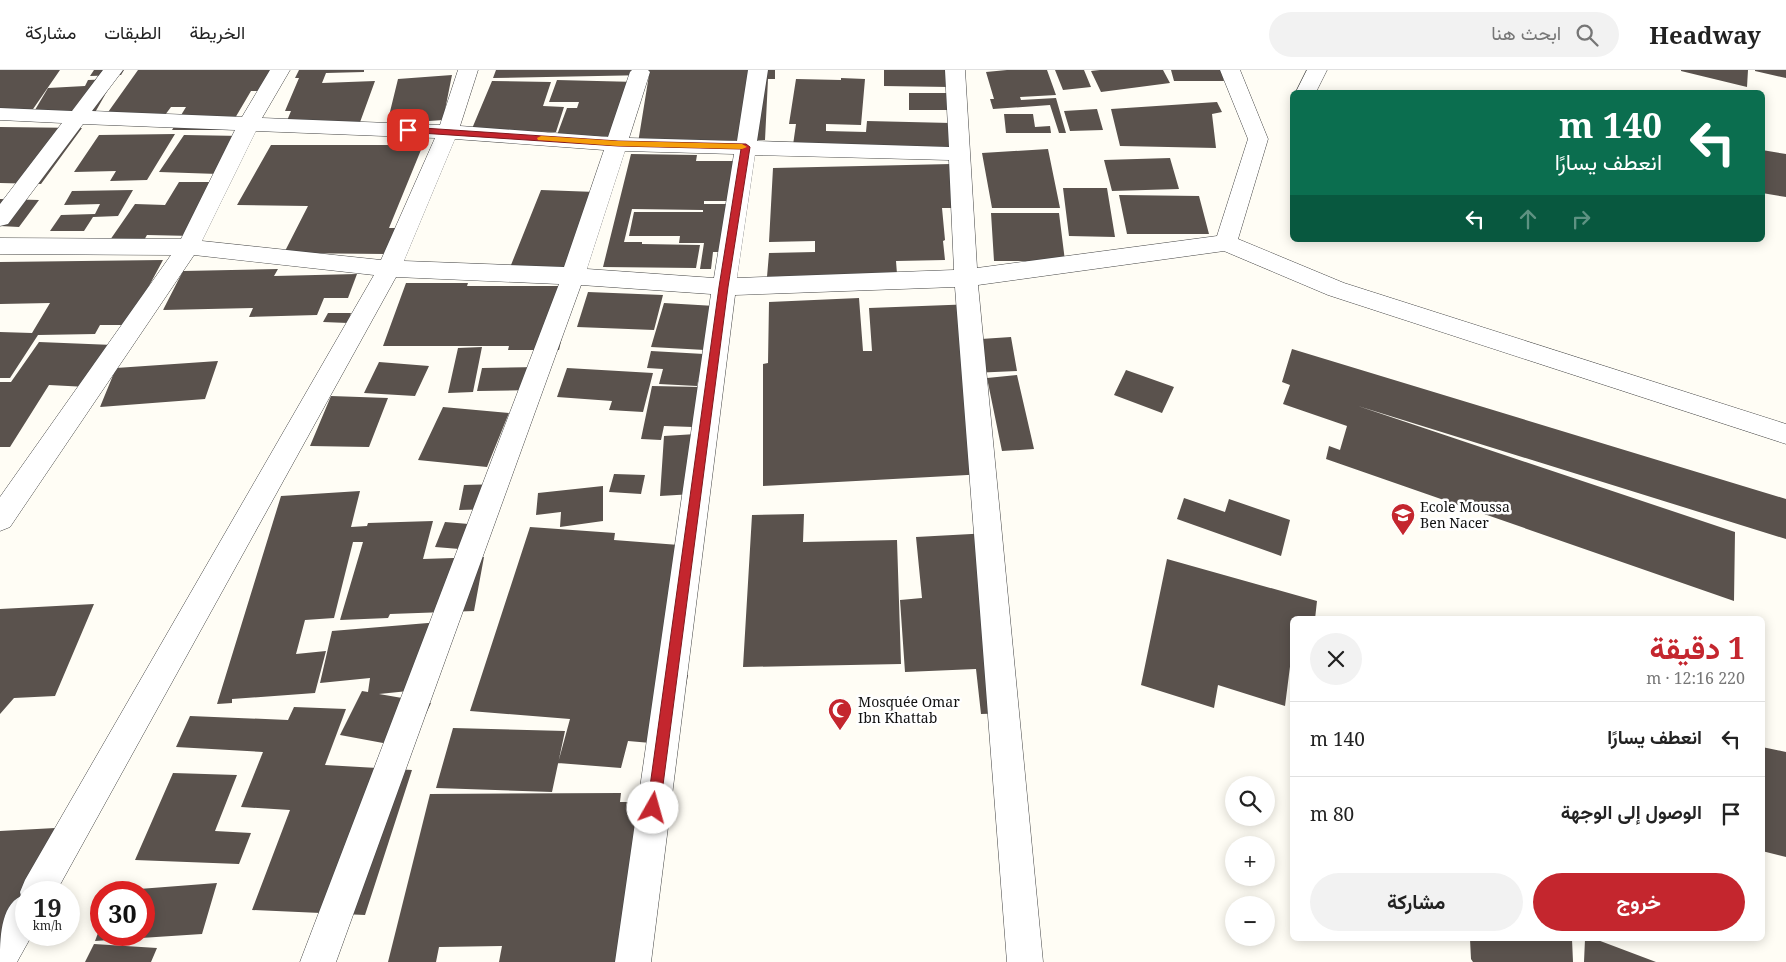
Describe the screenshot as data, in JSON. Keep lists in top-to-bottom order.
{
  "places": {
    "school or university": ["Ecole Moussa Ben Nacer"],
    "mosque": ["Mosquée Omar Ibn Khattab"]
  },
  "page": {
    "header": "Headway",
    "search": "ابحث هنا",
    "nav": ["الخريطة", "الطبقات", "مشاركة"],
    "turn": ["140 m", "انعطف يسارًا"],
    "heading": ["1 دقيقة", "220 m · 12:16"],
    "list": [
      {
        "name": "انعطف يسارًا",
        "value": "140 m"
      },
      {
        "name": "الوصول إلى الوجهة",
        "value": "80 m"
      }
    ],
    "map_buttons": ["+", "−"],
    "buttons": ["خروج", "مشاركة"],
    "speed": "19 km/h",
    "limit": "30"
  }
}
